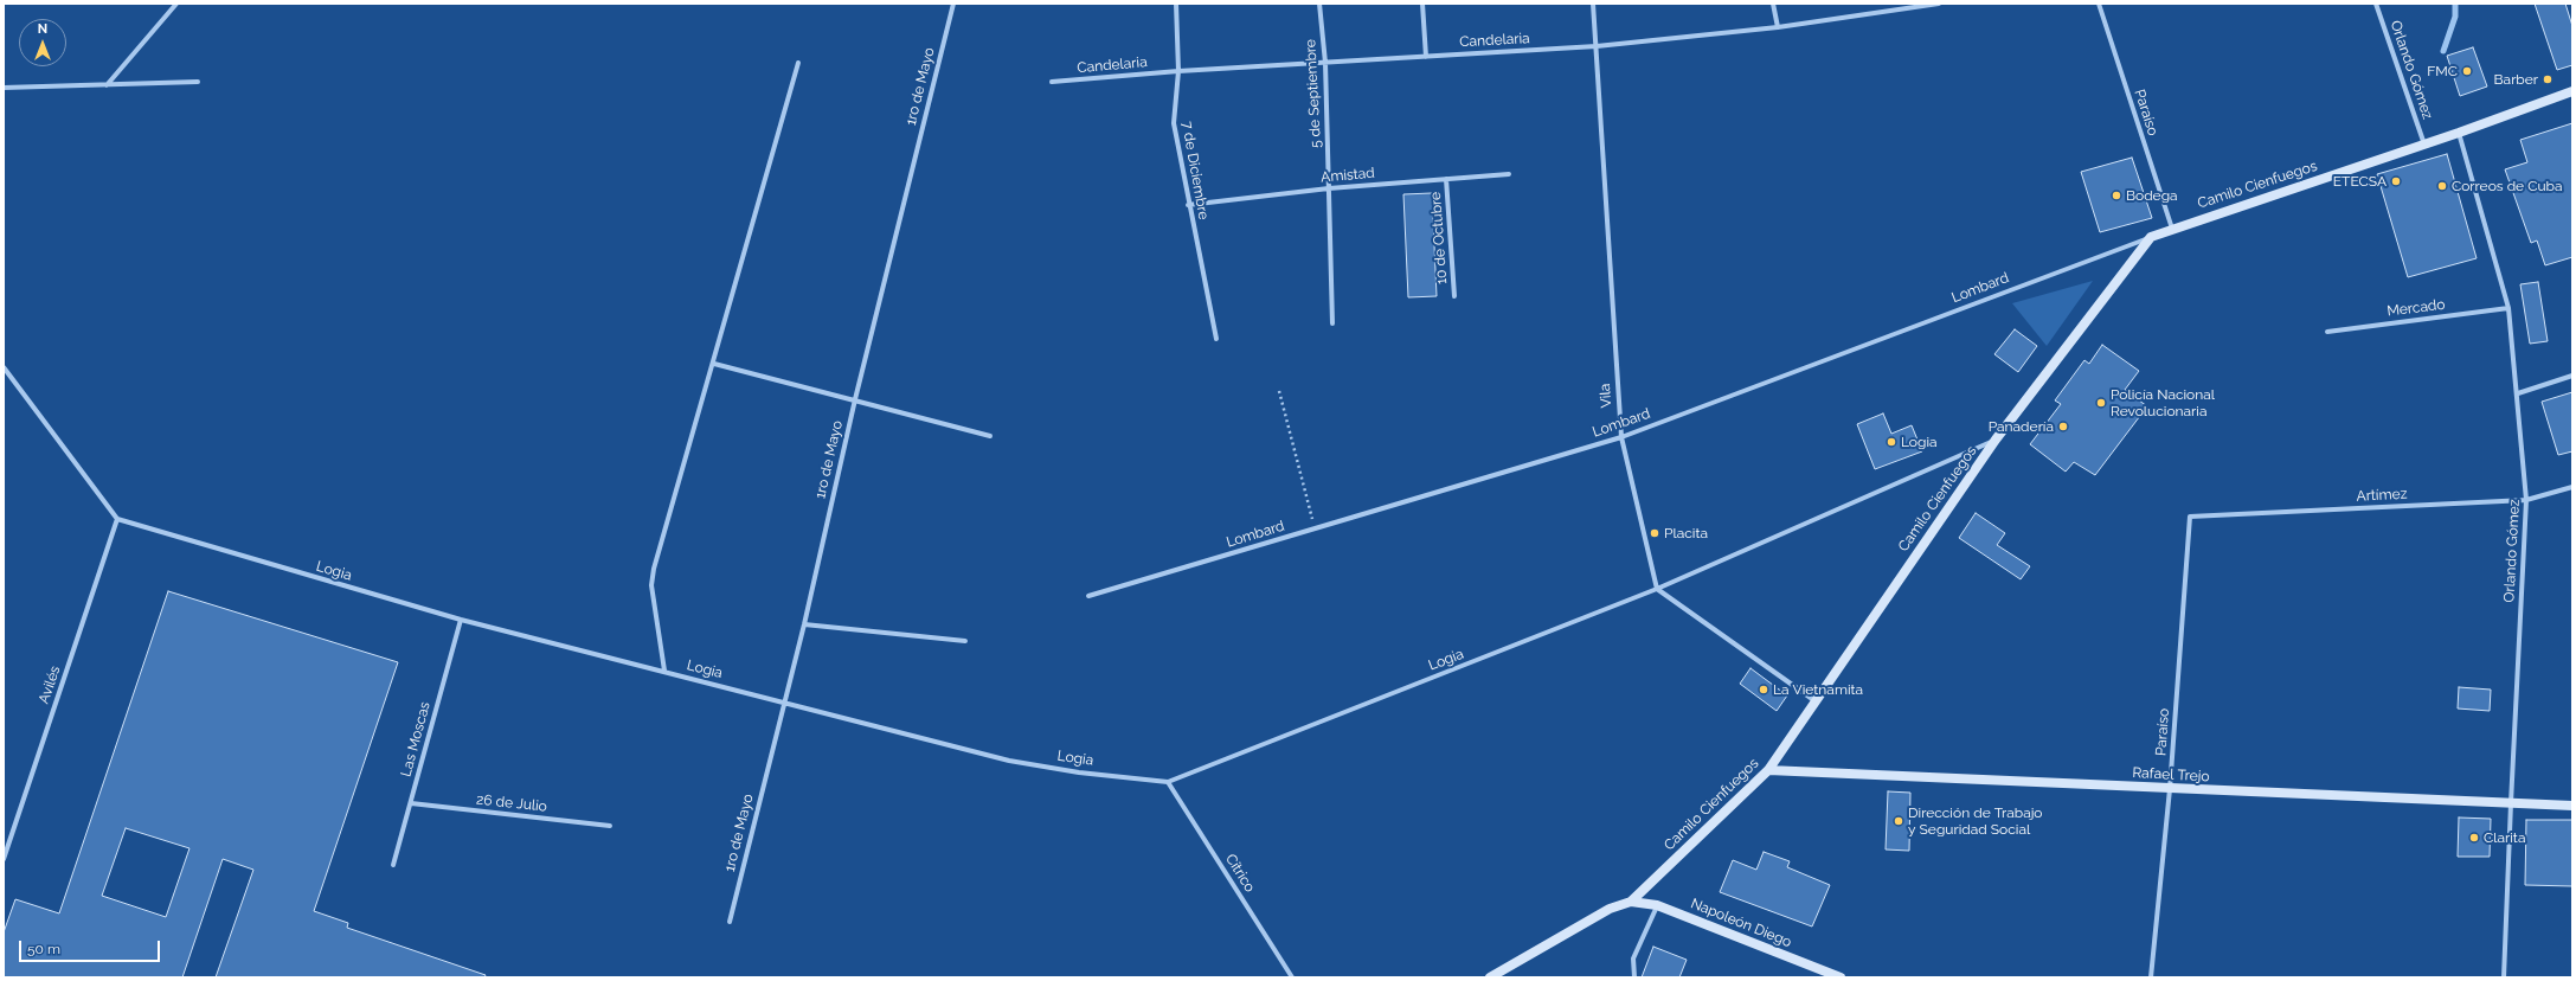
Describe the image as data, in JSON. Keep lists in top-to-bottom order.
{
  "streets": {
    "main road": ["Camilo Cienfuegos", "Rafael Trejo", "Napoleón Diego"],
    "street": [
      "Candelaria",
      "Orlando Gómez",
      "1ro de Mayo",
      "5 de Septiembre",
      "Paraíso",
      "7 de Diciembre",
      "Amistad",
      "10 de Octubre",
      "Lombard",
      "Mercado",
      "Vila",
      "Artímez",
      "Logia",
      "Avilés",
      "Las Moscas",
      "26 de Julio",
      "Cítrico"
    ]
  },
  "crossings": [
    ["Candelaria", "5 de Septiembre"],
    ["Candelaria", "7 de Diciembre"],
    ["Candelaria", "Vila"],
    ["Orlando Gómez", "Camilo Cienfuegos"],
    ["Orlando Gómez", "Mercado"],
    ["Orlando Gómez", "Artímez"],
    ["Orlando Gómez", "Rafael Trejo"],
    ["1ro de Mayo", "Logia"],
    ["5 de Septiembre", "Amistad"],
    ["Paraíso", "Camilo Cienfuegos"],
    ["Paraíso", "Artímez"],
    ["Paraíso", "Rafael Trejo"],
    ["7 de Diciembre", "Amistad"],
    ["Amistad", "10 de Octubre"],
    ["Camilo Cienfuegos", "Lombard"],
    ["Camilo Cienfuegos", "Logia"],
    ["Camilo Cienfuegos", "Rafael Trejo"],
    ["Camilo Cienfuegos", "Napoleón Diego"],
    ["Lombard", "Vila"],
    ["Vila", "Logia"],
    ["Logia", "Avilés"],
    ["Logia", "Las Moscas"],
    ["Logia", "Cítrico"],
    ["Las Moscas", "26 de Julio"]
  ],
  "places": [
    "FMC",
    "Barber",
    "ETECSA",
    "Correos de Cuba",
    "Bodega",
    "Policía Nacional Revolucionaria",
    "Panadería",
    "Logia",
    "Placita",
    "La Vietnamita",
    "Dirección de Trabajo y Seguridad Social",
    "Clarita"
  ],
  "scale_bar": "50 m",
  "north": "top"
}
